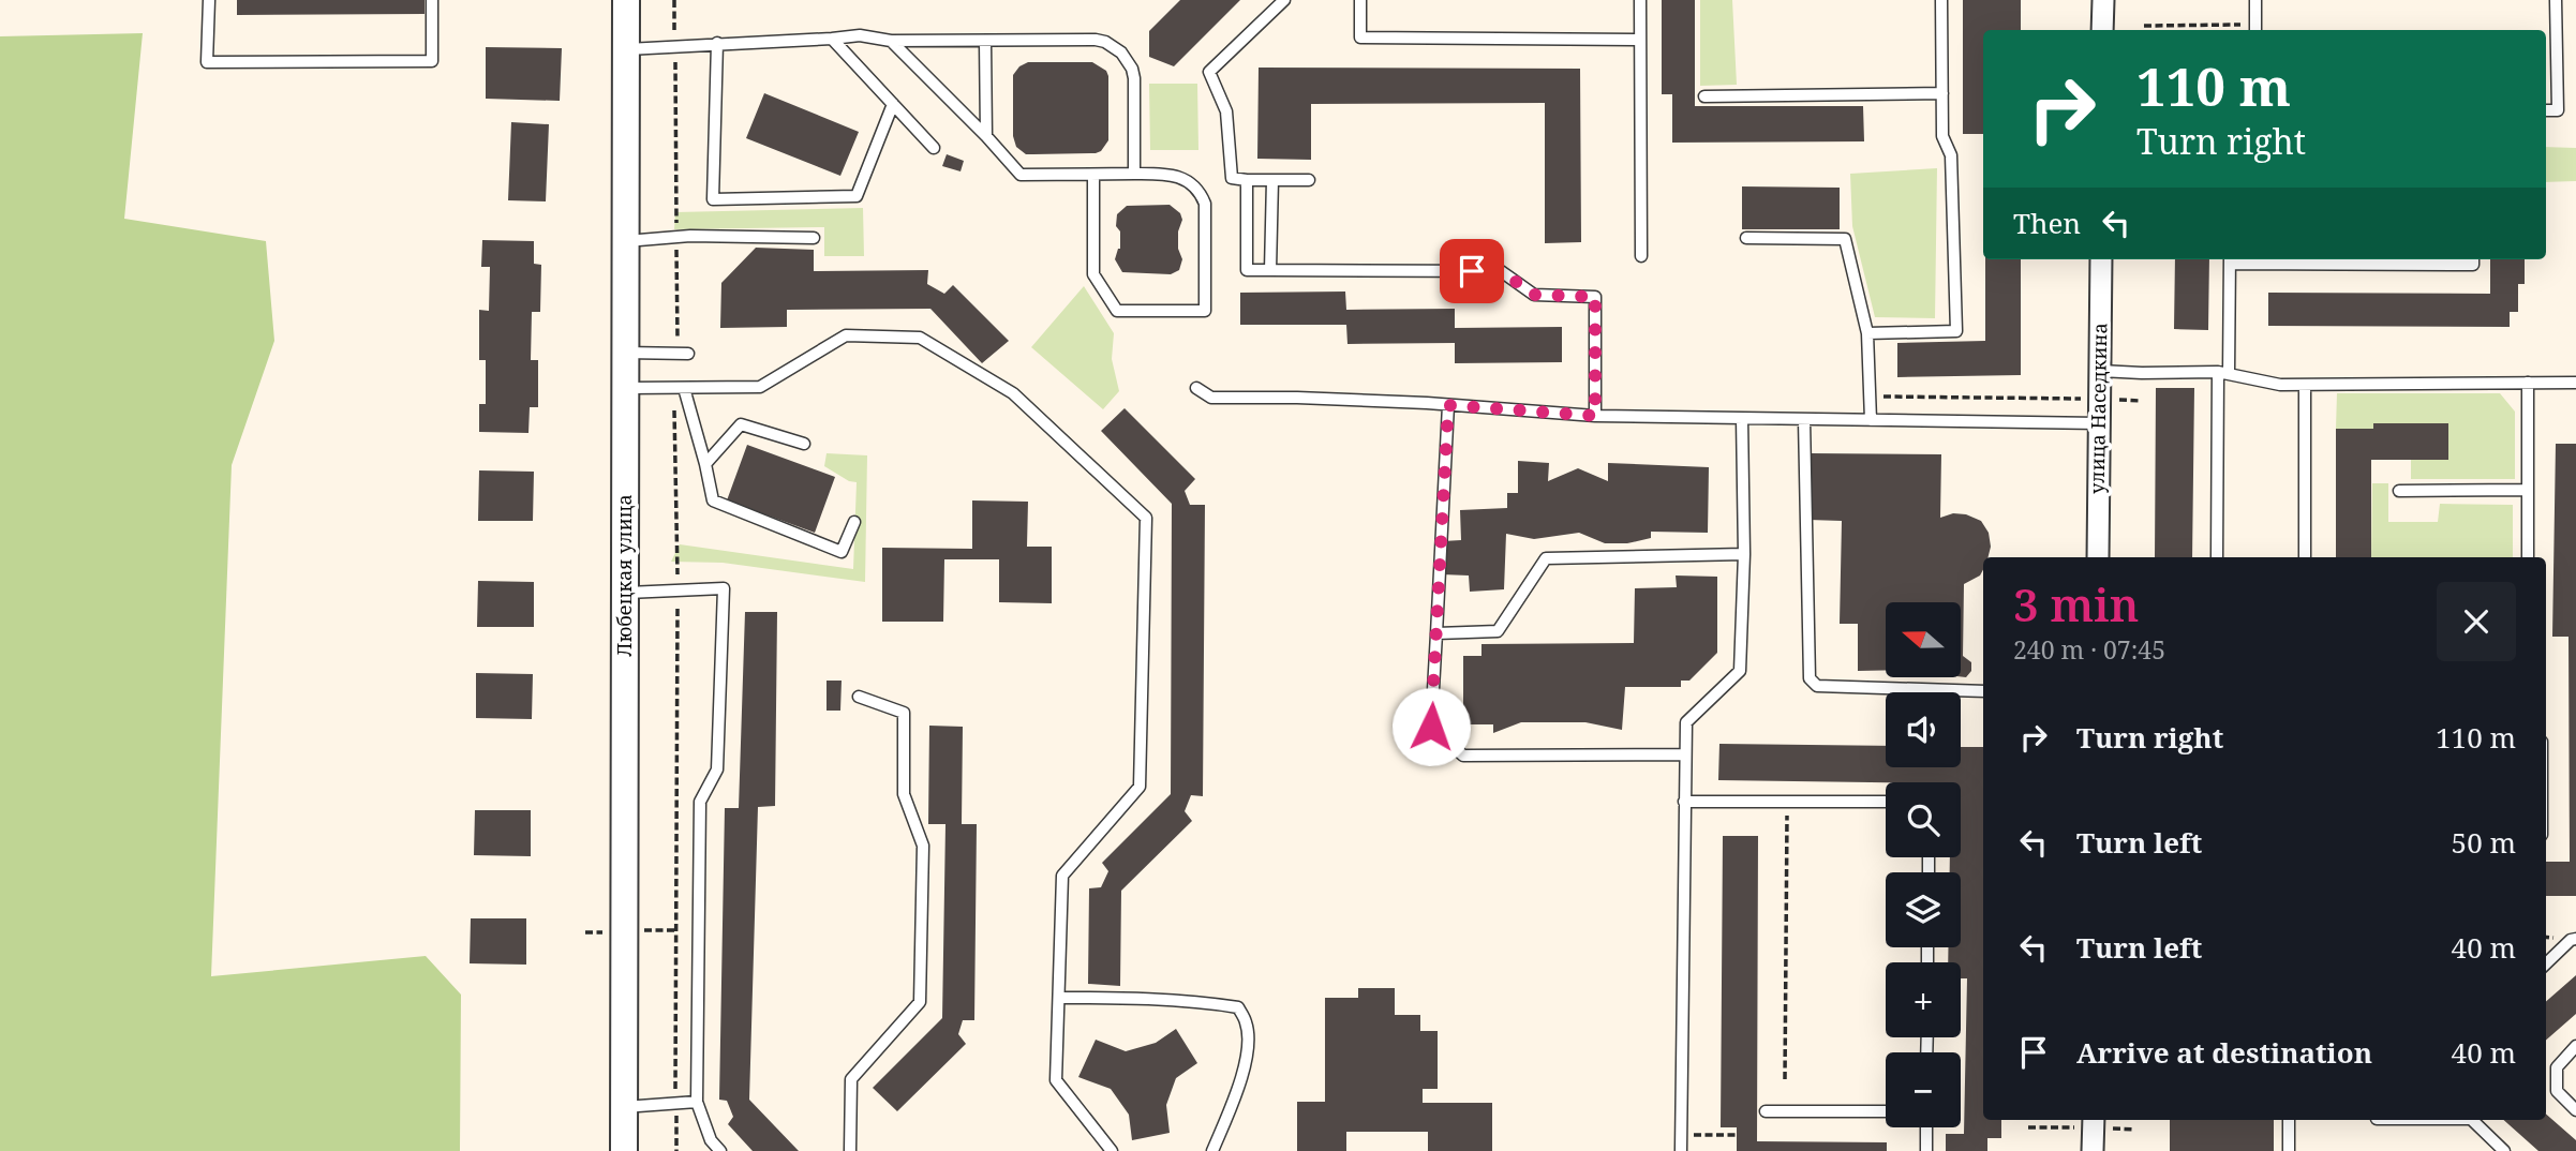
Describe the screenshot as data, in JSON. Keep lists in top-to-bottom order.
{
  "streets": {
    "street": ["улица Наседкина", "Любецкая улица"]
  },
  "north": "left",
  "page": {
    "turn": ["110 m", "Turn right"],
    "then": "Then",
    "heading": ["3 min", "240 m · 07:45"],
    "map_buttons": ["+", "−"],
    "list": [
      {
        "name": "Turn right",
        "value": "110 m"
      },
      {
        "name": "Turn left",
        "value": "50 m"
      },
      {
        "name": "Turn left",
        "value": "40 m"
      },
      {
        "name": "Arrive at destination",
        "value": "40 m"
      }
    ]
  }
}
